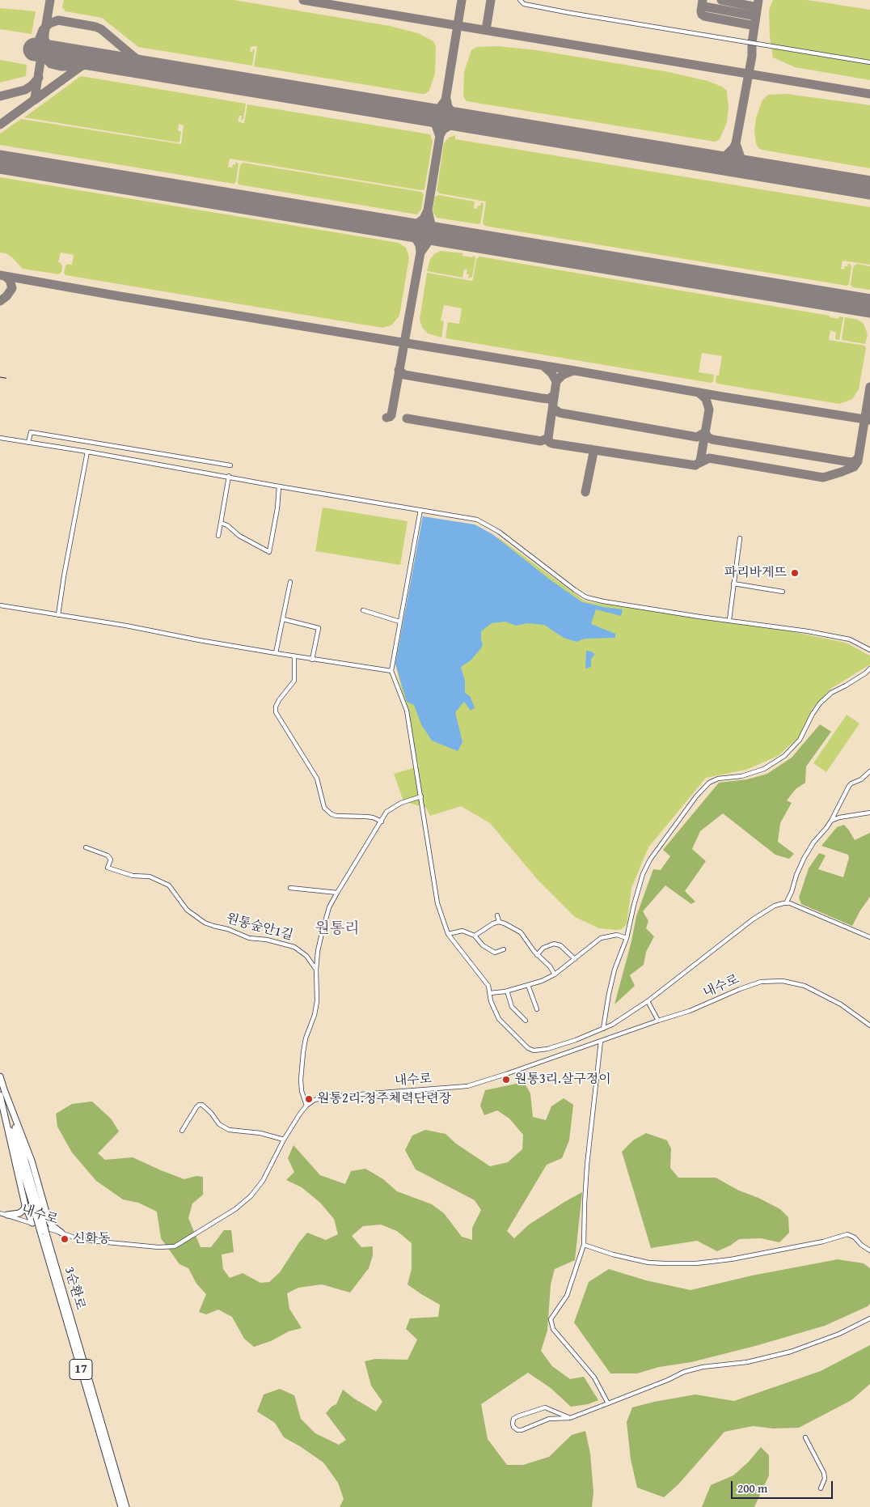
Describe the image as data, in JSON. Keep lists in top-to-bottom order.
{
  "streets": {
    "highway": ["3순환로", "17"],
    "street": ["원통숲안1길", "내수로"]
  },
  "crossings": [
    ["내수로", "3순환로"]
  ],
  "districts": ["원통리"],
  "places": [
    "파리바게뜨",
    "원통3리.살구정이",
    "원통2리.청주체력단련장",
    "신화동"
  ],
  "scale_bar": "200 m"
}
